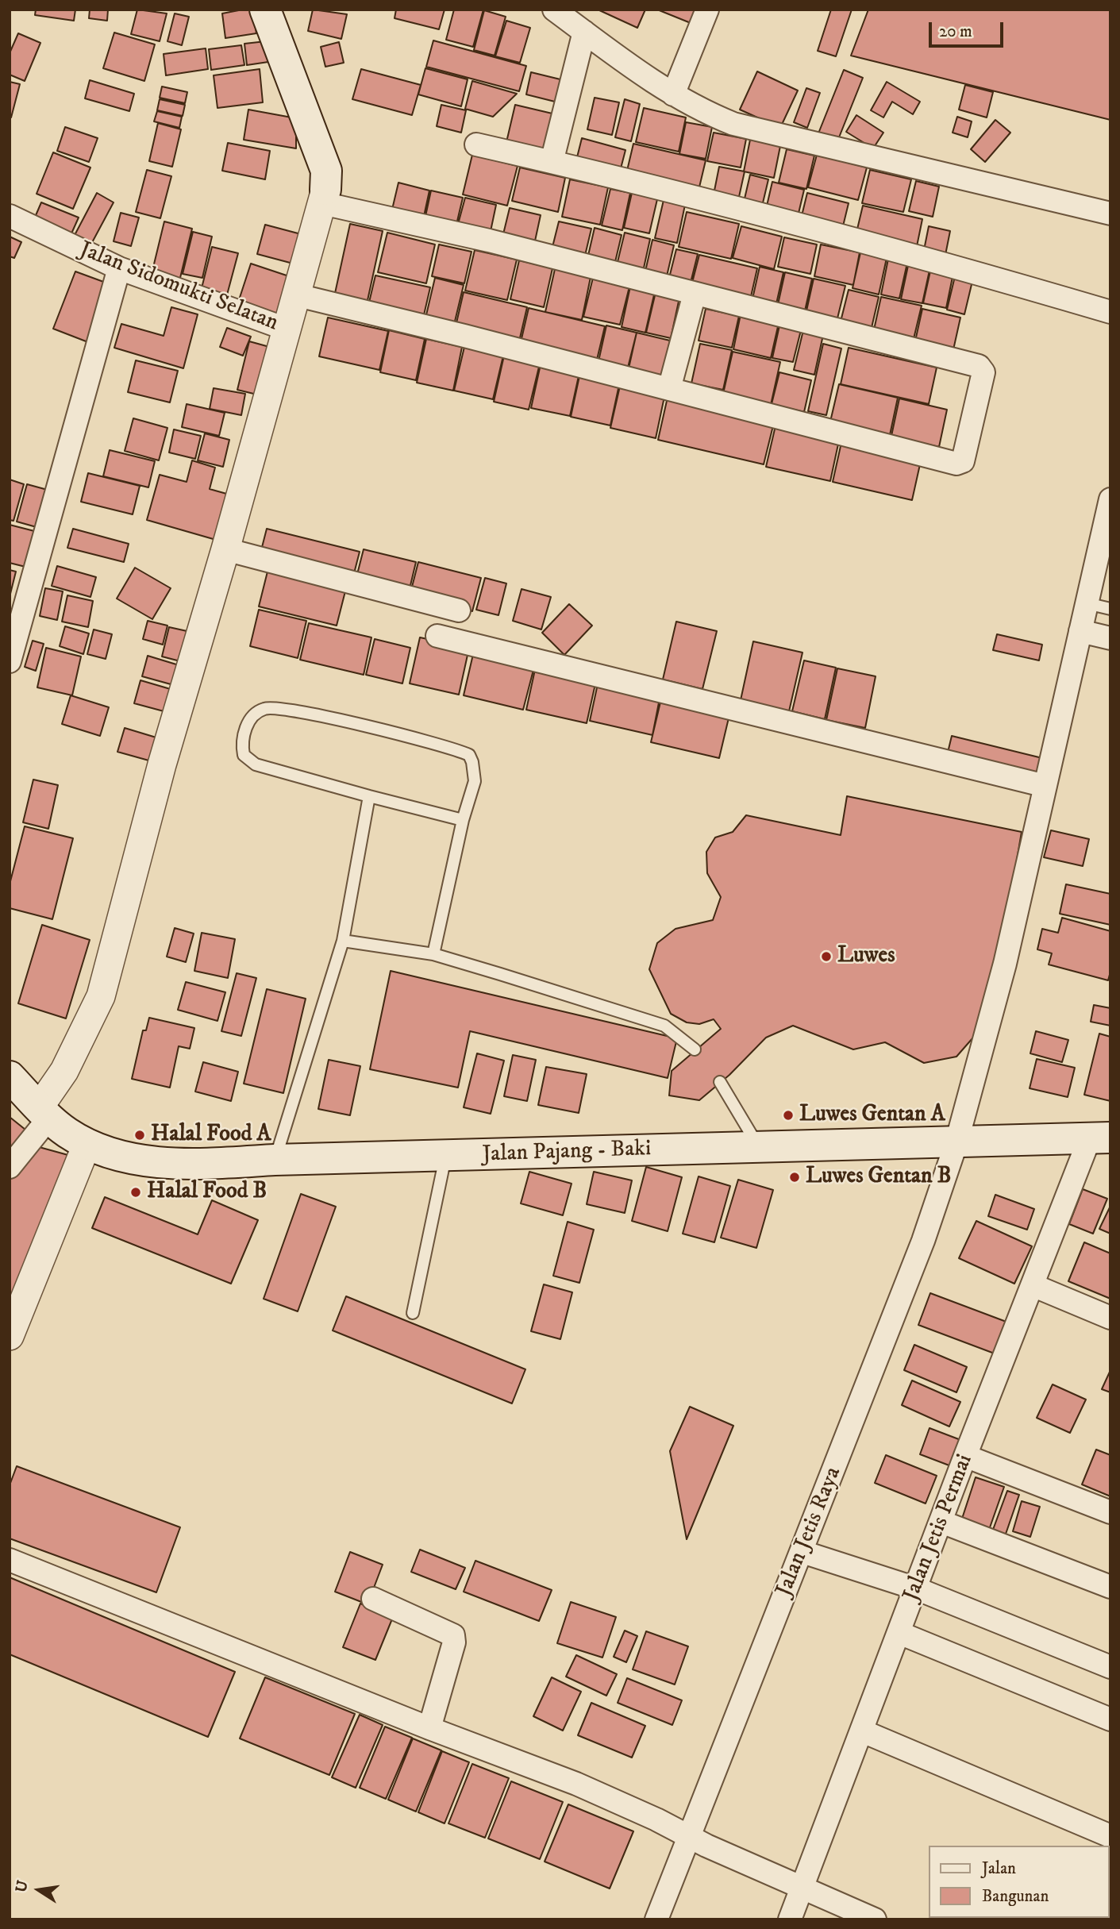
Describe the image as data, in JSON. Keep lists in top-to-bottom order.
{
  "streets": {
    "main road": ["Jalan Pajang - Baki"],
    "street": ["Jalan Sidomukti Selatan", "Jalan Jetis Permai", "Jalan Jetis Raya"]
  },
  "crossings": [
    ["Jalan Pajang - Baki", "Jalan Jetis Permai"],
    ["Jalan Pajang - Baki", "Jalan Jetis Raya"]
  ],
  "places": [
    "Luwes",
    "Luwes Gentan A",
    "Halal Food A",
    "Luwes Gentan B",
    "Halal Food B"
  ],
  "legend": ["Jalan", "Bangunan"],
  "scale_bar": "20 m",
  "north": "left"
}
